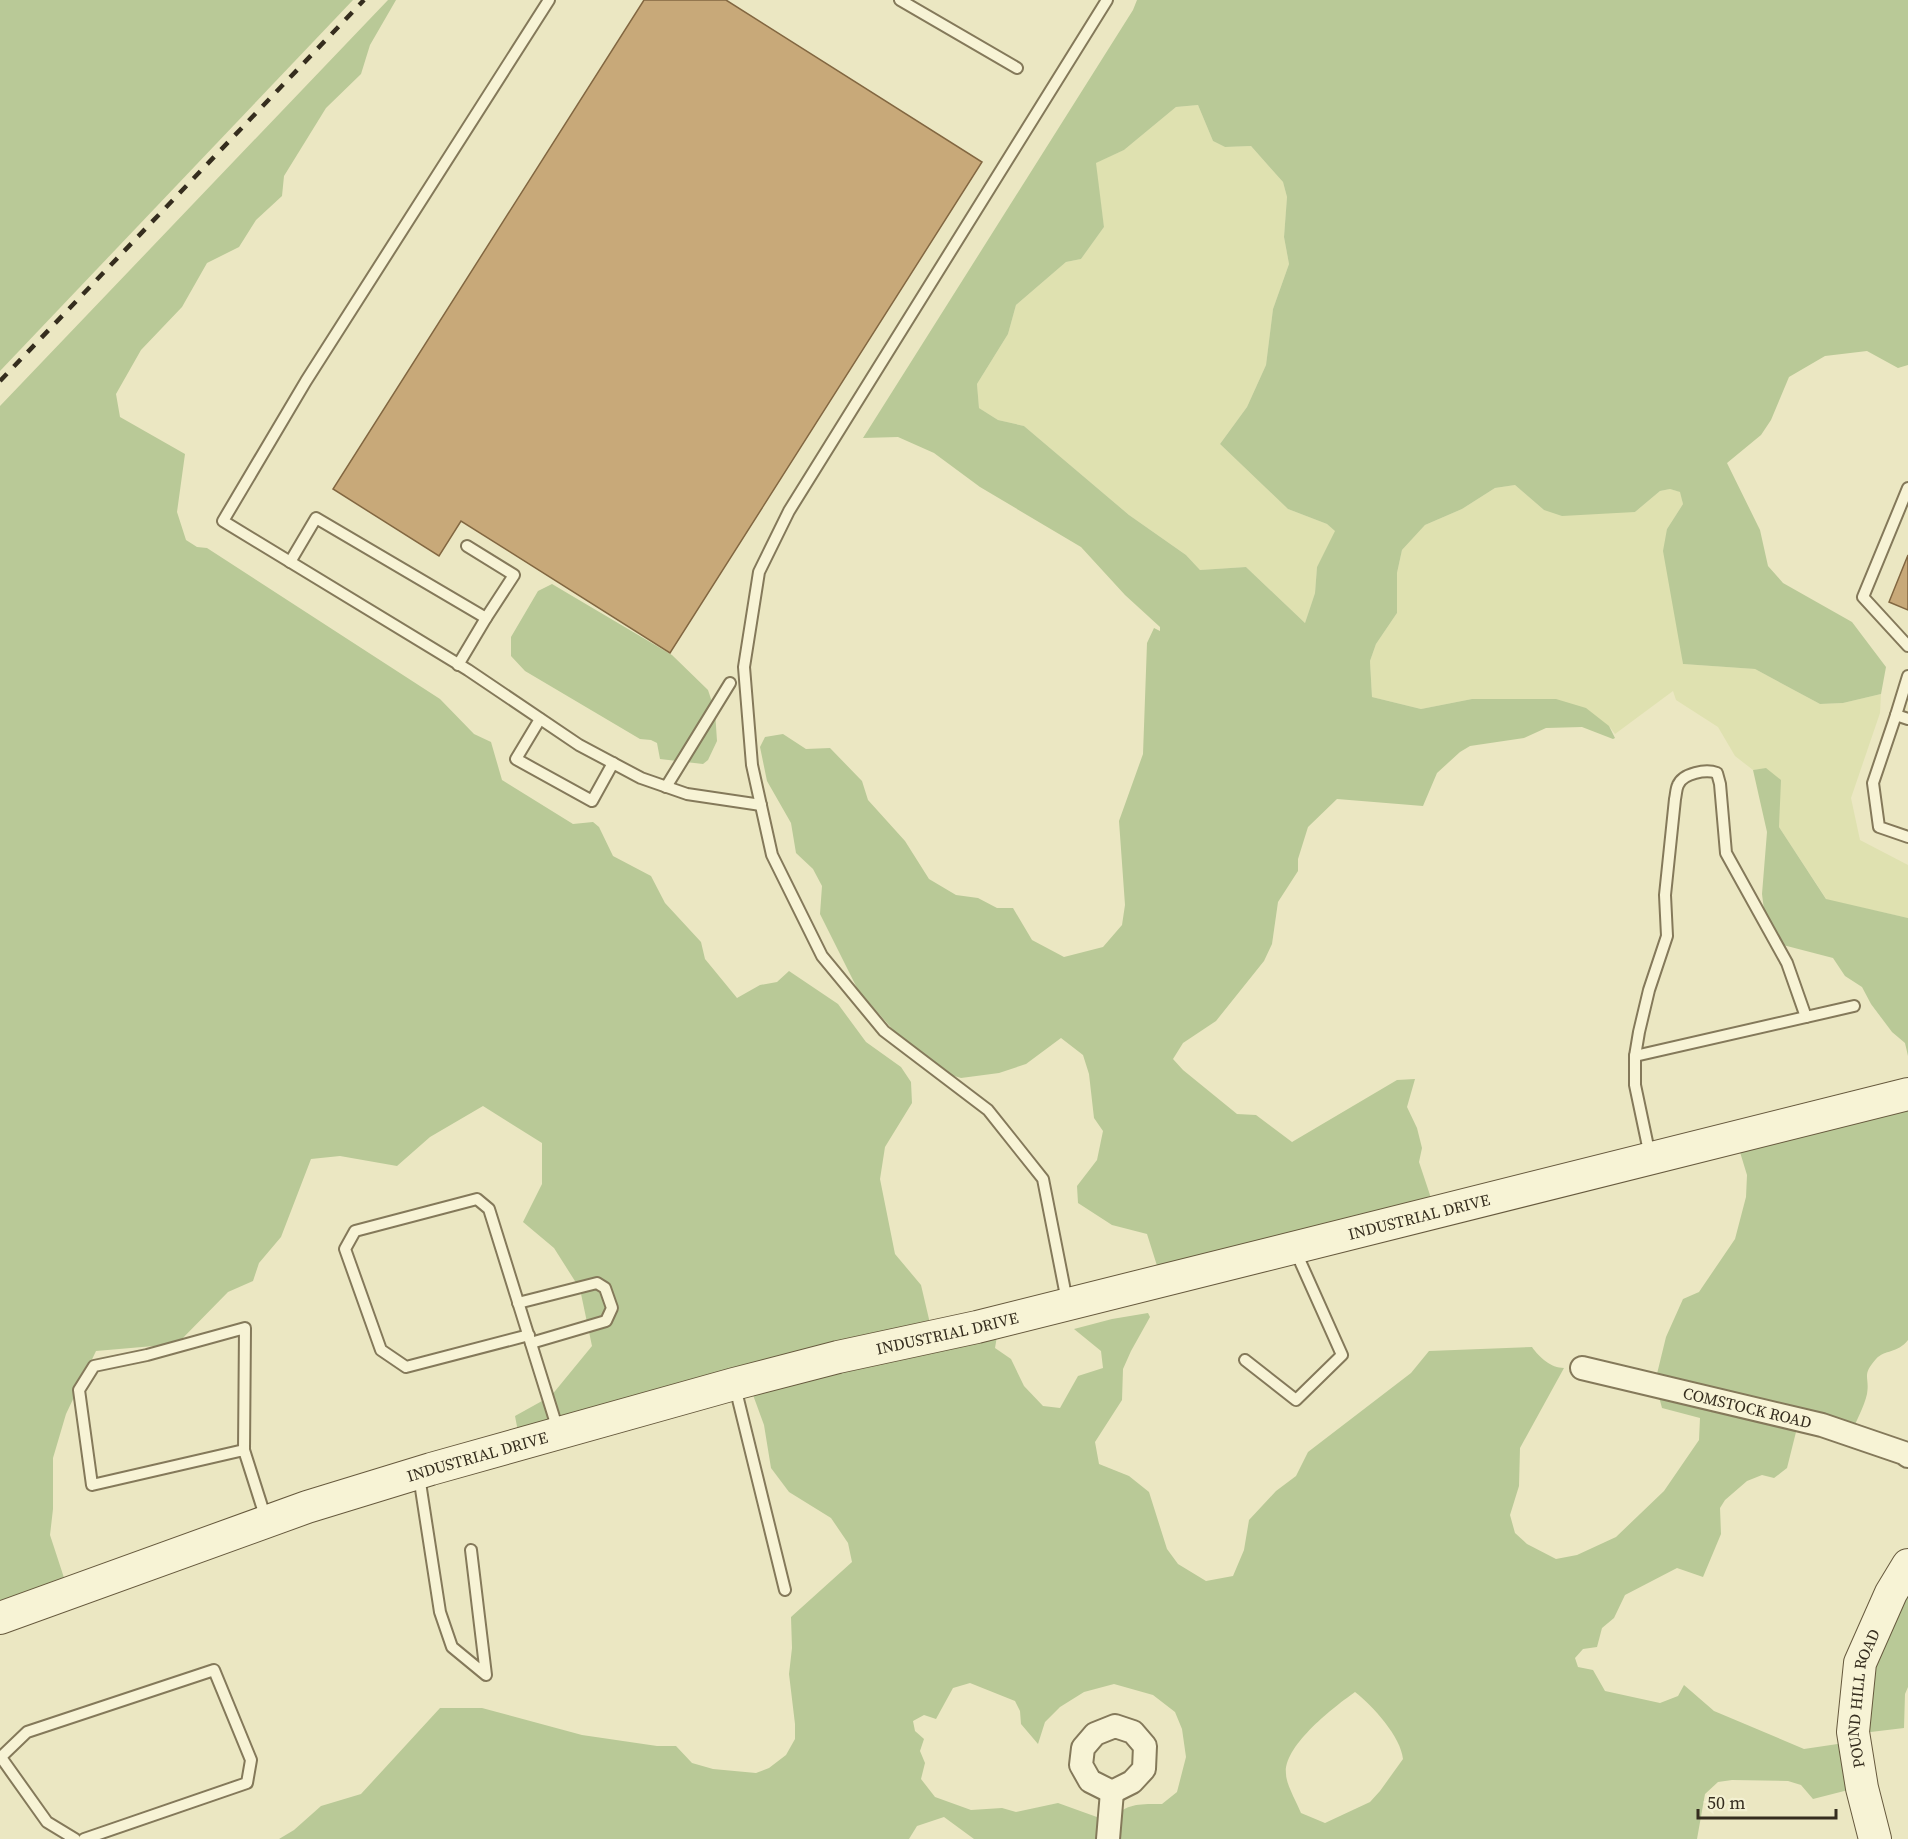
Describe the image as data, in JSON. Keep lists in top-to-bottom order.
{
  "streets": {
    "street": ["INDUSTRIAL DRIVE", "COMSTOCK ROAD", "POUND HILL ROAD"]
  },
  "scale_bar": "50 m"
}
